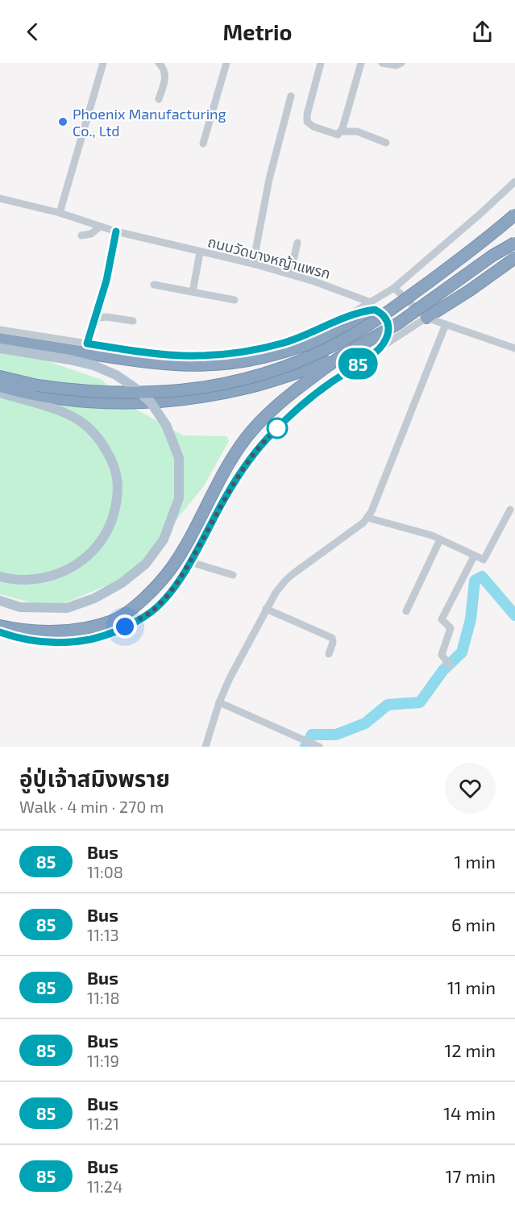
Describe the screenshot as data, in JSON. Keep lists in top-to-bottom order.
{
  "streets": {
    "street": ["ถนนวัดบางหญ้าแพรก"]
  },
  "places": ["Phoenix Manufacturing Co., Ltd"],
  "lines": ["bus line 85"],
  "page": {
    "header": "Metrio",
    "on_map": "85",
    "heading": ["อู่ปู่เจ้าสมิงพราย", "Walk · 4 min · 270 m"],
    "list": [
      {
        "mark": "85",
        "name": "Bus",
        "note": "11:08",
        "value": "1 min"
      },
      {
        "mark": "85",
        "name": "Bus",
        "note": "11:13",
        "value": "6 min"
      },
      {
        "mark": "85",
        "name": "Bus",
        "note": "11:18",
        "value": "11 min"
      },
      {
        "mark": "85",
        "name": "Bus",
        "note": "11:19",
        "value": "12 min"
      },
      {
        "mark": "85",
        "name": "Bus",
        "note": "11:21",
        "value": "14 min"
      },
      {
        "mark": "85",
        "name": "Bus",
        "note": "11:24",
        "value": "17 min"
      }
    ]
  }
}
